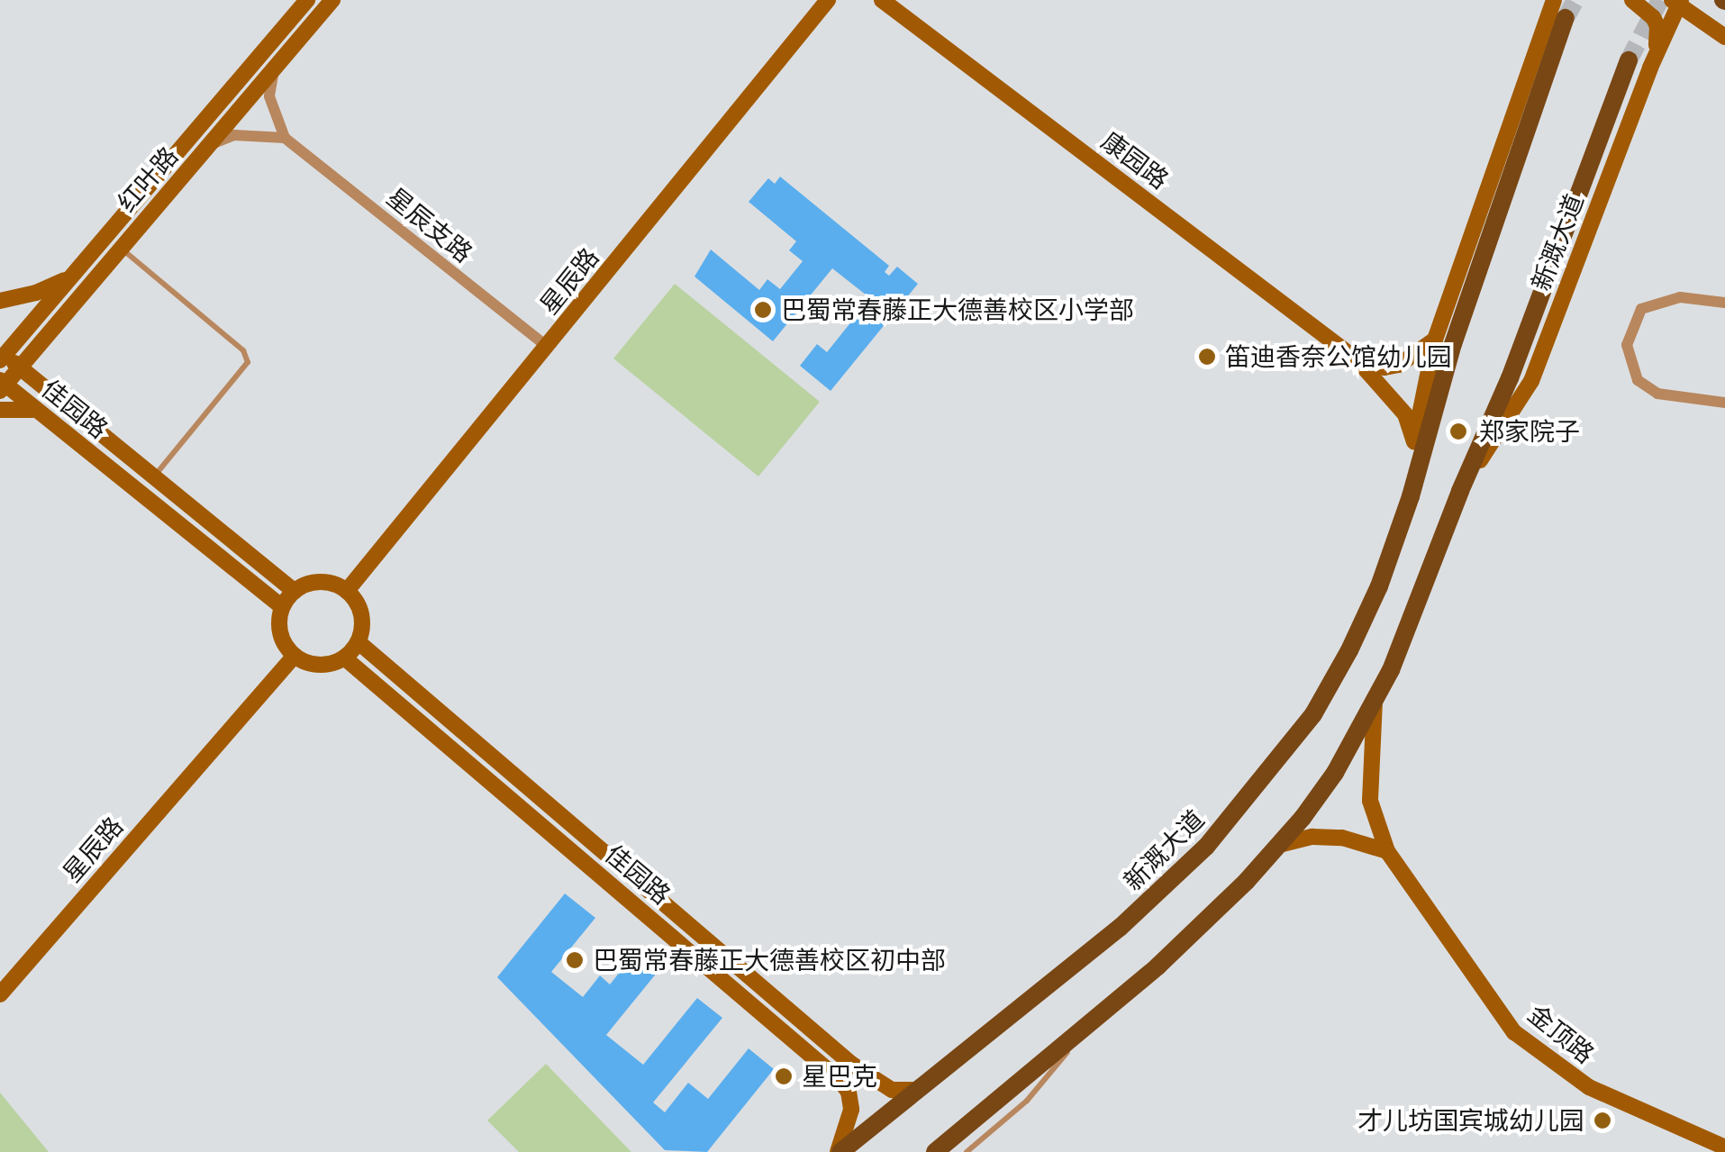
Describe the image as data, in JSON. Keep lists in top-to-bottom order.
{
  "streets": {
    "main road": ["新溉大道"],
    "street": [
      "康园路",
      "红叶路",
      "星辰支路",
      "星辰路",
      "佳园路",
      "金顶路"
    ]
  },
  "crossings": [
    ["康园路", "新溉大道"],
    ["红叶路", "佳园路"],
    ["星辰支路", "星辰路"],
    ["新溉大道", "佳园路"],
    ["新溉大道", "金顶路"],
    ["星辰路", "佳园路"]
  ],
  "places": [
    "巴蜀常春藤正大德善校区小学部",
    "笛迪香奈公馆幼儿园",
    "郑家院子",
    "巴蜀常春藤正大德善校区初中部",
    "星巴克",
    "才儿坊国宾城幼儿园"
  ]
}
